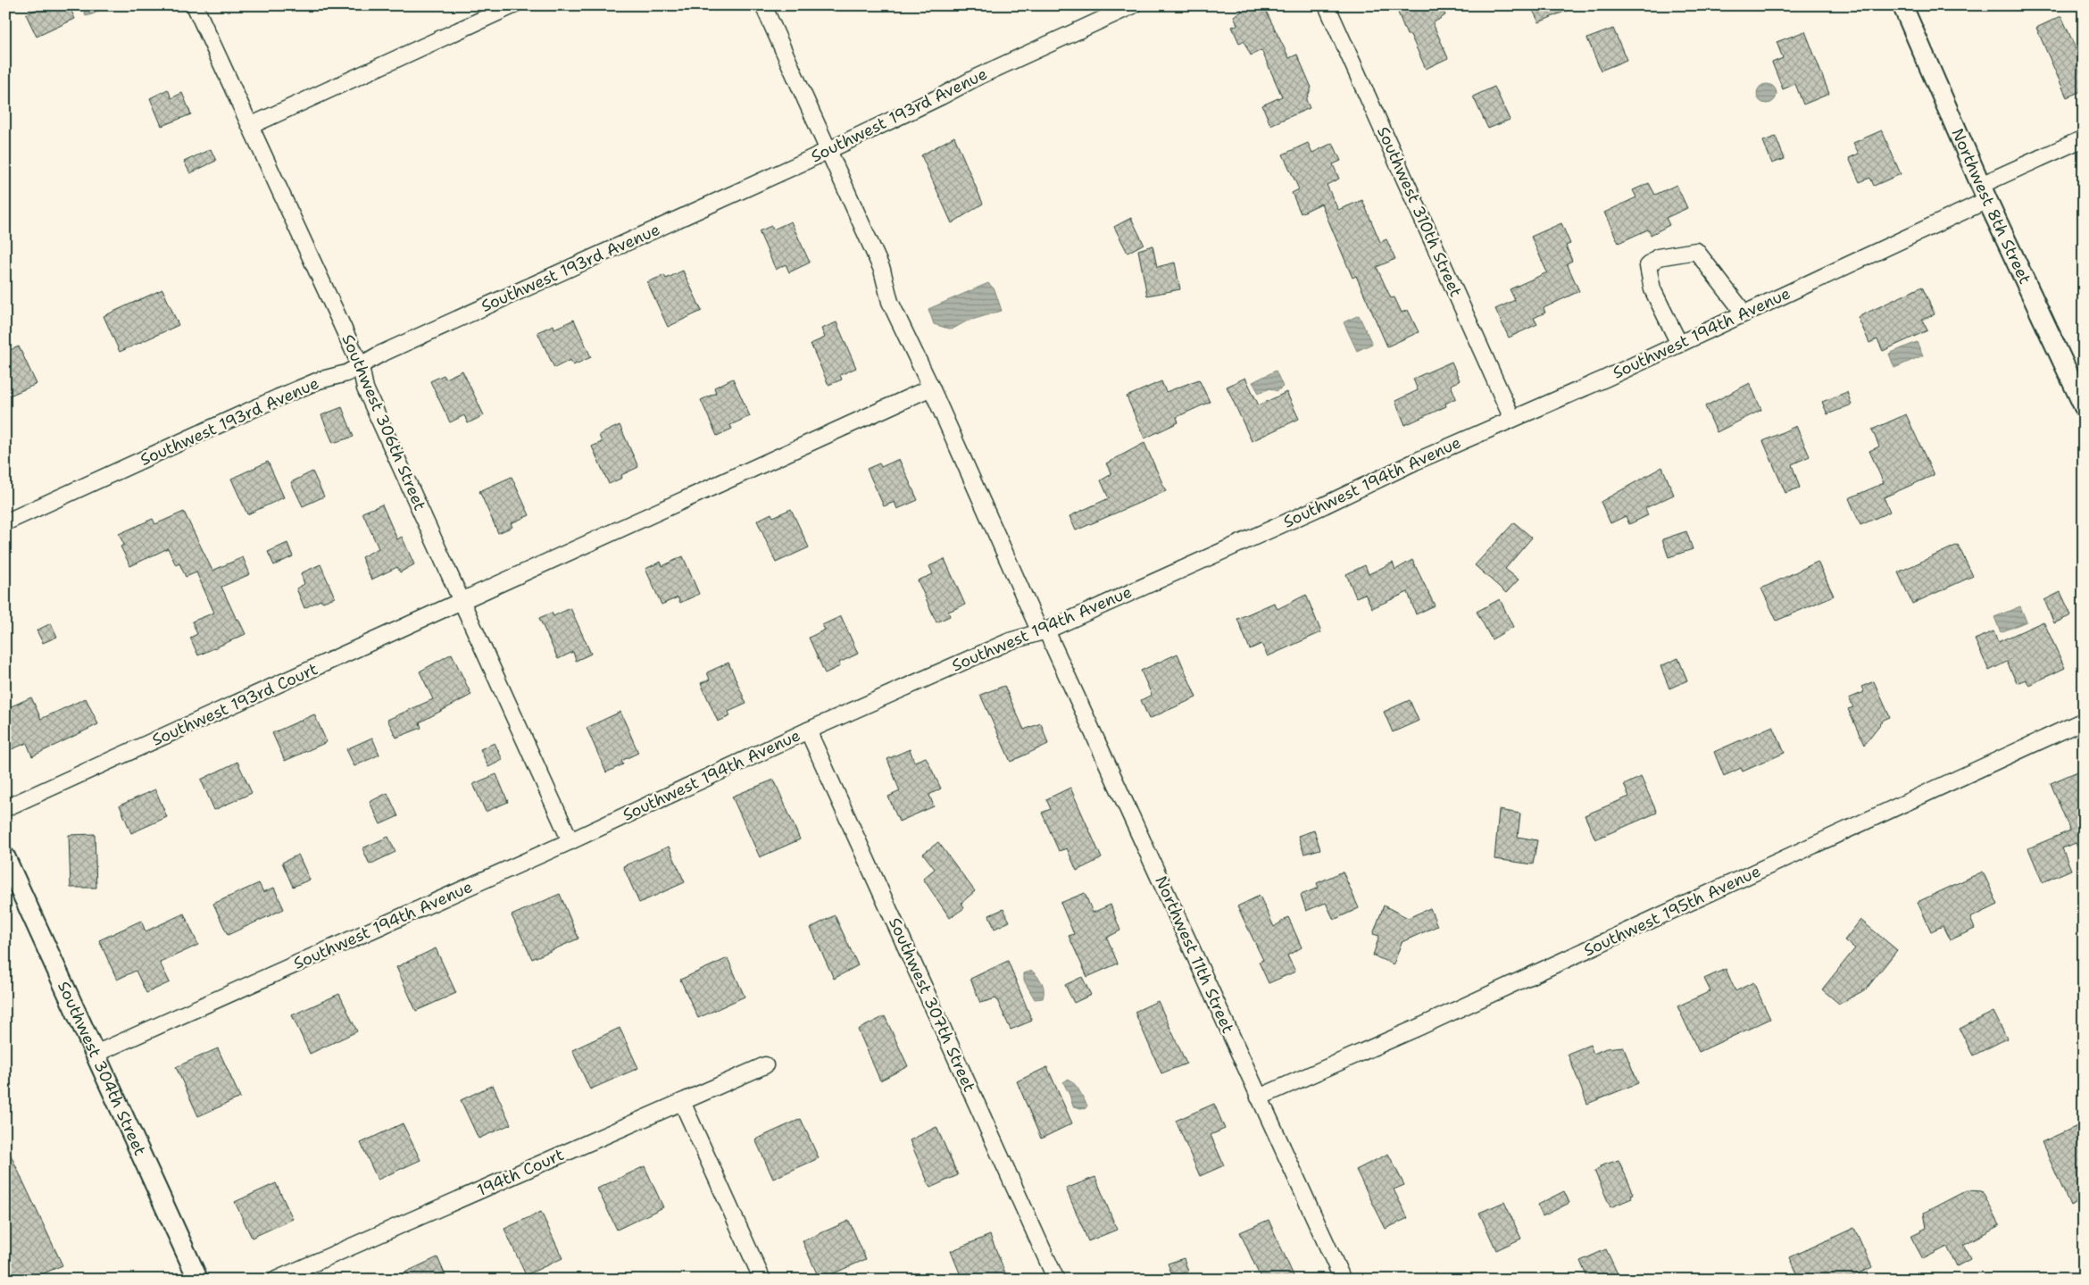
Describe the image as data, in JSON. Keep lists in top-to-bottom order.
{
  "streets": {
    "street": [
      "Southwest 193rd Avenue",
      "Northwest 8th Street",
      "Southwest 310th Street",
      "Southwest 194th Avenue",
      "Southwest 306th Street",
      "Southwest 193rd Court",
      "Southwest 195th Avenue",
      "Northwest 11th Street",
      "Southwest 307th Street",
      "Southwest 304th Street",
      "194th Court"
    ]
  },
  "crossings": [
    ["Southwest 193rd Avenue", "Southwest 306th Street"],
    ["Southwest 193rd Avenue", "Northwest 11th Street"],
    ["Northwest 8th Street", "Southwest 194th Avenue"],
    ["Southwest 310th Street", "Southwest 194th Avenue"],
    ["Southwest 194th Avenue", "Southwest 306th Street"],
    ["Southwest 194th Avenue", "Northwest 11th Street"],
    ["Southwest 194th Avenue", "Southwest 307th Street"],
    ["Southwest 194th Avenue", "Southwest 304th Street"],
    ["Southwest 306th Street", "Southwest 193rd Court"],
    ["Southwest 193rd Court", "Northwest 11th Street"],
    ["Southwest 195th Avenue", "Northwest 11th Street"]
  ]
}
